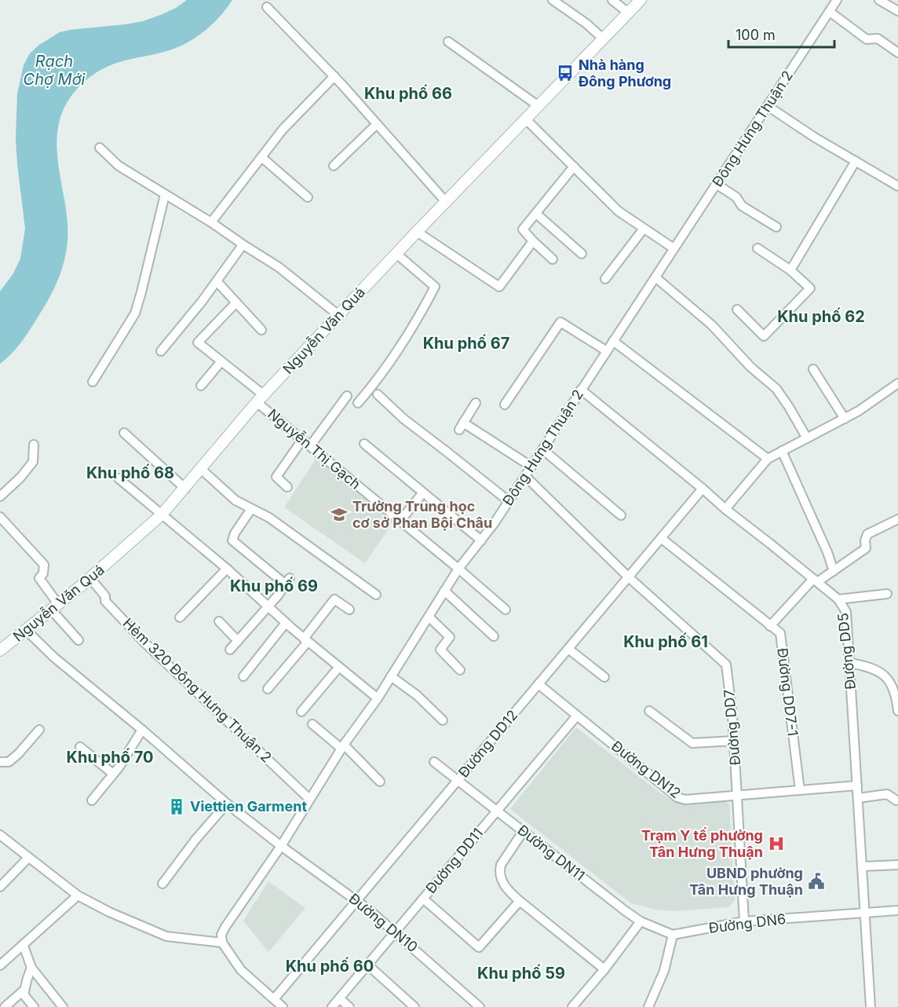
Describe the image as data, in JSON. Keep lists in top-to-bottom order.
{
  "streets": {
    "main road": ["Nguyễn Văn Quá"],
    "street": [
      "Đông Hưng Thuận 2",
      "Nguyễn Thị Gạch",
      "Đường DD5",
      "Hẻm 320 Đông Hưng Thuận 2",
      "Đường DD7-1",
      "Đường DD7",
      "Đường DD12",
      "Đường DN12",
      "Đường DN11",
      "Đường DD11",
      "Đường DN10",
      "Đường DN6"
    ]
  },
  "crossings": [
    ["Đông Hưng Thuận 2", "Nguyễn Thị Gạch"],
    ["Đông Hưng Thuận 2", "Đường DD5"],
    ["Đông Hưng Thuận 2", "Hẻm 320 Đông Hưng Thuận 2"],
    ["Đông Hưng Thuận 2", "Đường DD7"],
    ["Đông Hưng Thuận 2", "Đường DN10"],
    ["Nguyễn Văn Quá", "Nguyễn Thị Gạch"],
    ["Nguyễn Văn Quá", "Hẻm 320 Đông Hưng Thuận 2"],
    ["Nguyễn Văn Quá", "Đường DN10"],
    ["Đường DD5", "Đường DD12"],
    ["Đường DD5", "Đường DN12"],
    ["Đường DD5", "Đường DN6"],
    ["Đường DD7-1", "Đường DD12"],
    ["Đường DD7-1", "Đường DN12"],
    ["Đường DD7", "Đường DD12"],
    ["Đường DD7", "Đường DN12"],
    ["Đường DD7", "Đường DN6"],
    ["Đường DD12", "Đường DN12"],
    ["Đường DD12", "Đường DN11"],
    ["Đường DD12", "Đường DN10"],
    ["Đường DN12", "Đường DD11"],
    ["Đường DN11", "Đường DD11"],
    ["Đường DN11", "Đường DN6"],
    ["Đường DD11", "Đường DN10"]
  ],
  "districts": [
    "Khu phố 66",
    "Khu phố 62",
    "Khu phố 67",
    "Khu phố 68",
    "Khu phố 69",
    "Khu phố 61",
    "Khu phố 70",
    "Khu phố 60",
    "Khu phố 59"
  ],
  "water": ["Rạch Chợ Mới"],
  "places": {
    "bus stop": ["Nhà hàng Đông Phương"],
    "school or university": ["Trường Trung học cơ sở Phan Bội Châu"],
    "building": ["Viettien Garment"],
    "hospital": ["Trạm Y tế phường Tân Hưng Thuận"],
    "public building": ["UBND phường Tân Hưng Thuận"]
  },
  "scale_bar": "100 m"
}
